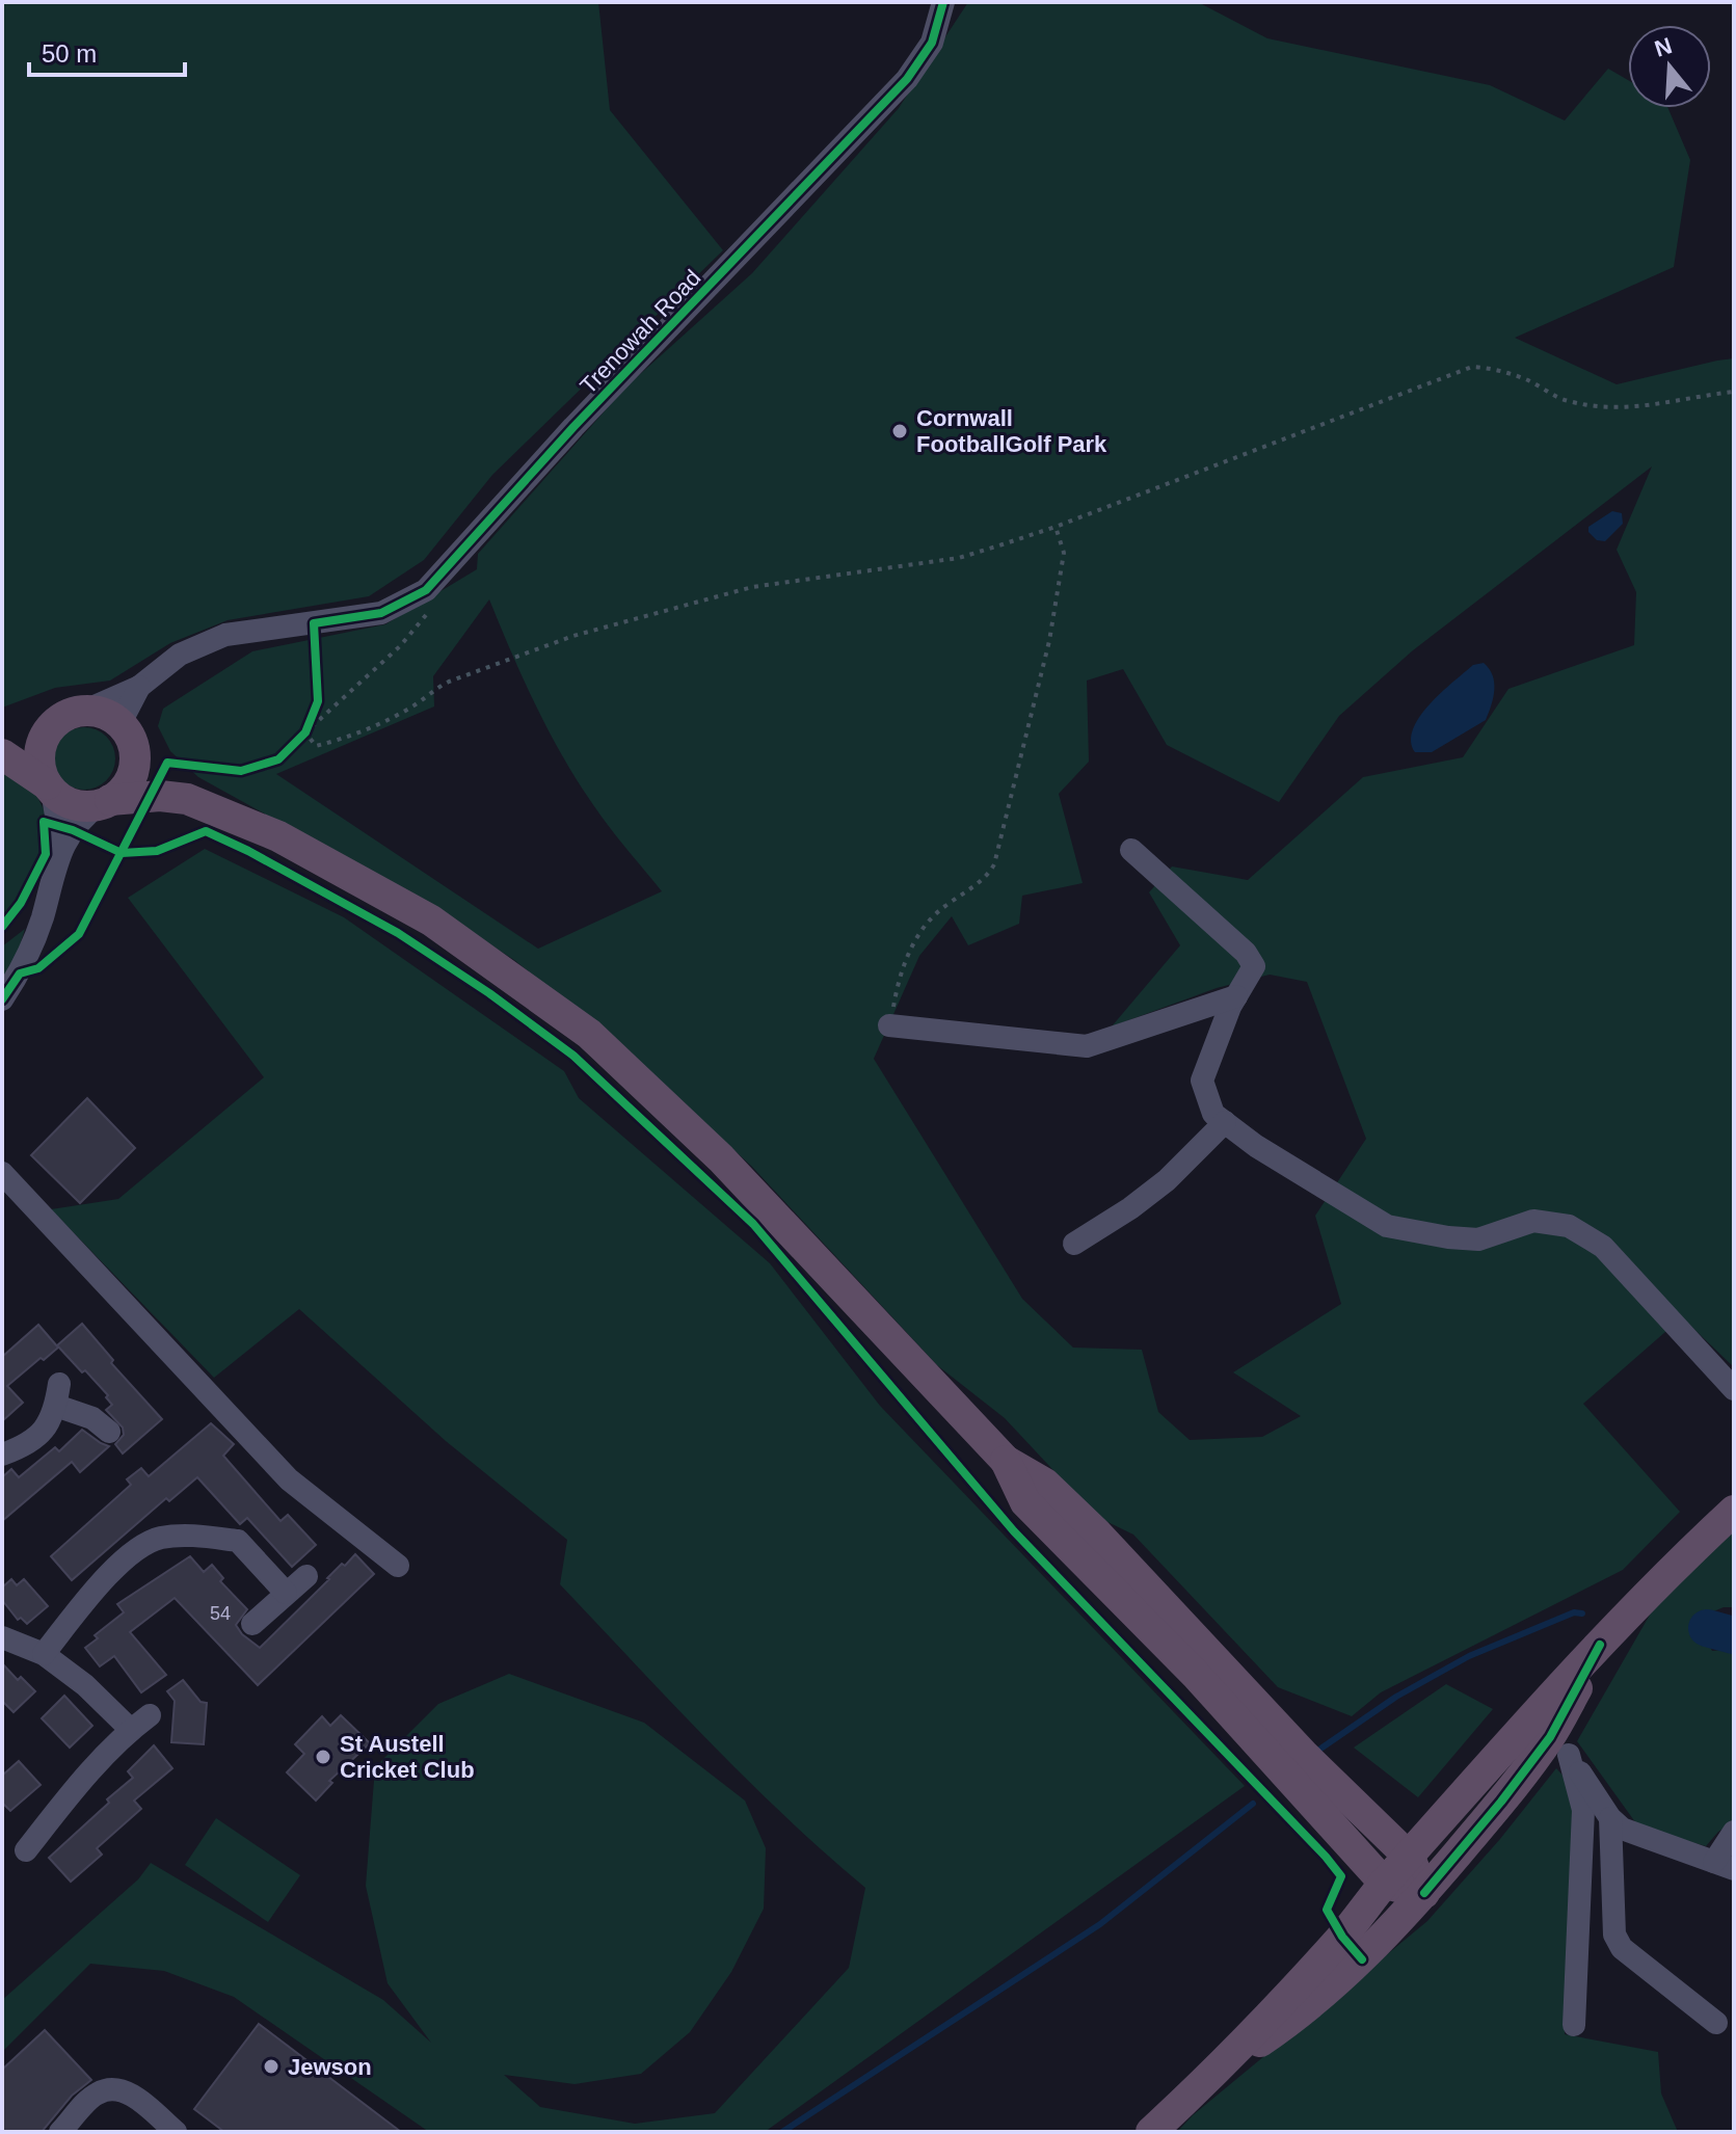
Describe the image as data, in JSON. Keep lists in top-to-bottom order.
{
  "streets": {
    "street": ["Trenowah Road"]
  },
  "places": ["Cornwall FootballGolf Park", "St Austell Cricket Club", "Jewson"],
  "house_numbers": ["54"],
  "scale_bar": "50 m",
  "north": "top"
}
